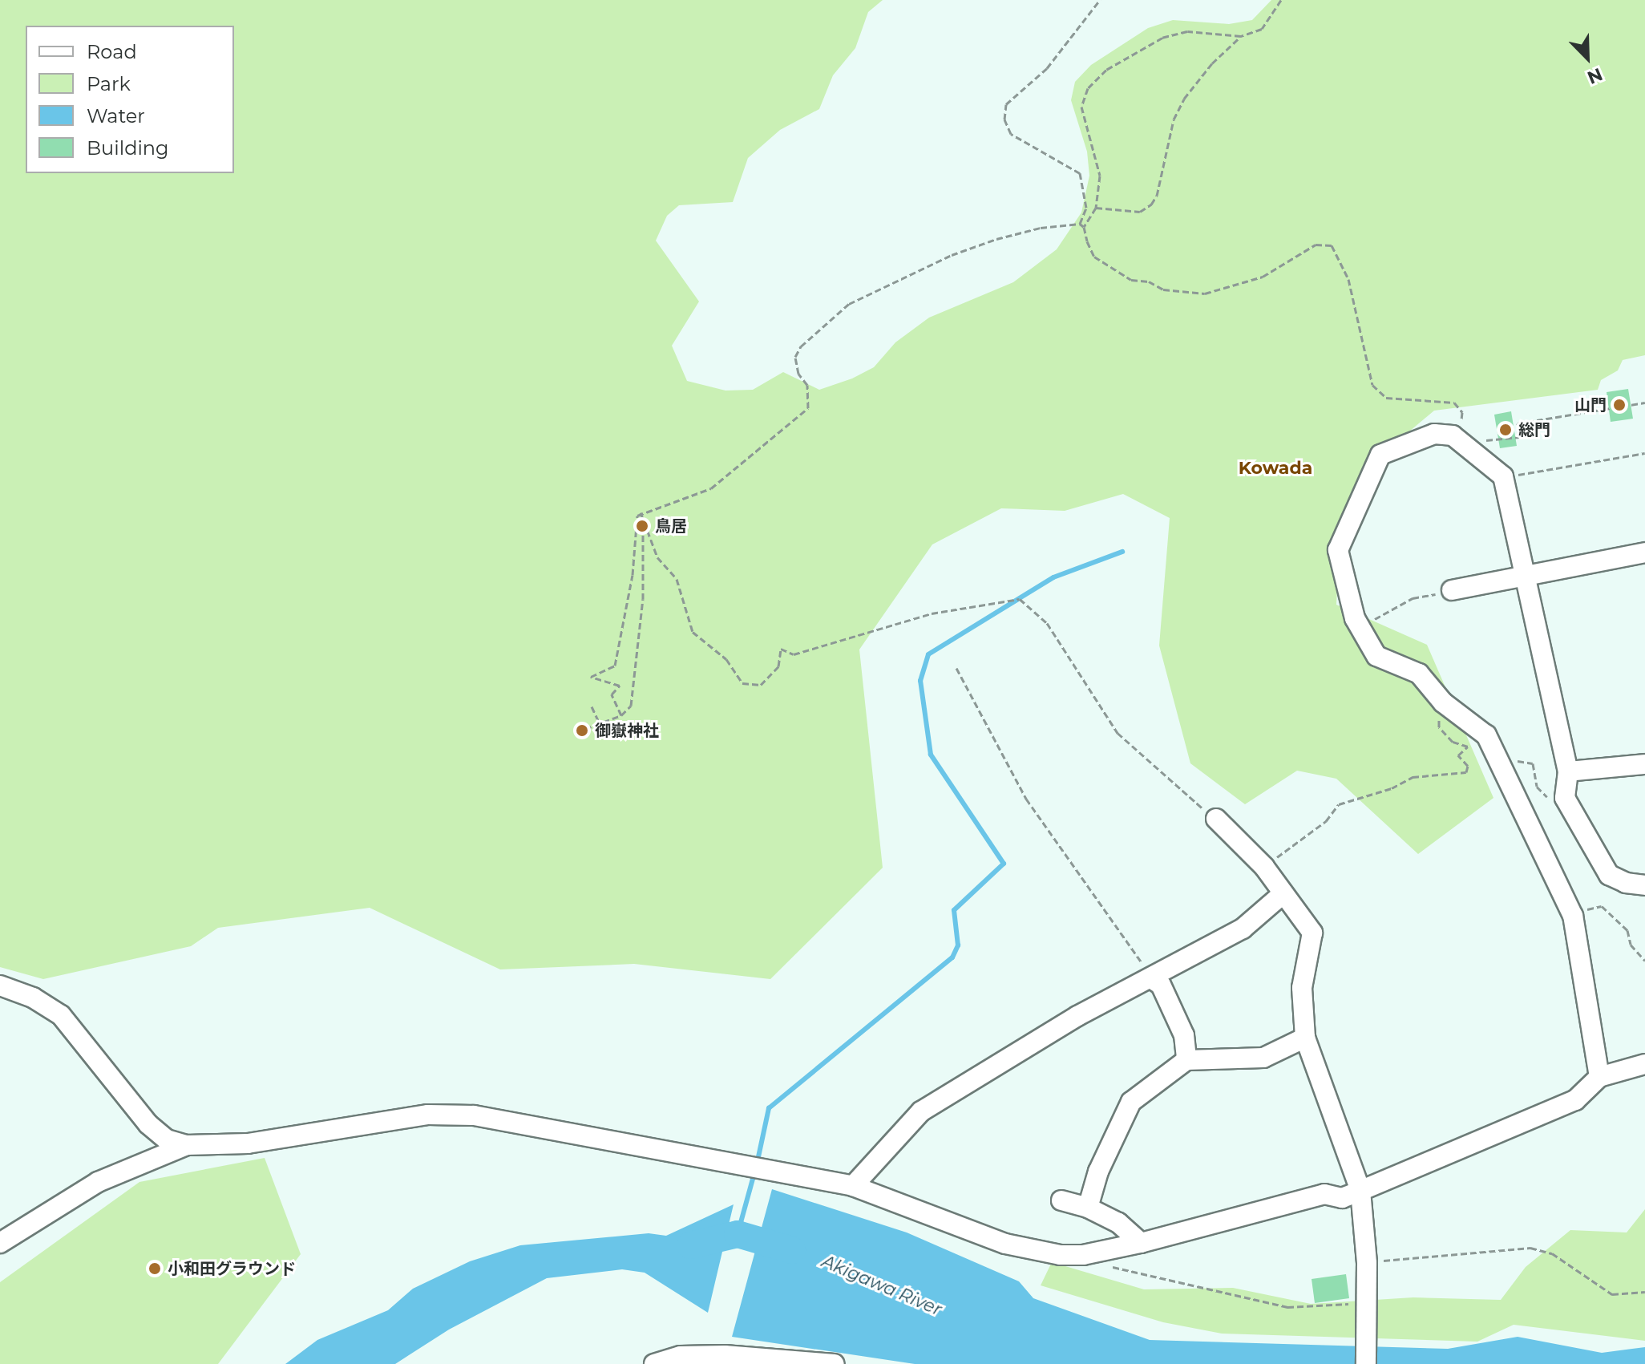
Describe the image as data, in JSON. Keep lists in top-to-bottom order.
{
  "districts": ["Kowada"],
  "water": ["Akigawa River"],
  "places": [
    "山門",
    "総門",
    "鳥居",
    "御嶽神社",
    "小和田グラウンド"
  ],
  "legend": [
    "Road",
    "Park",
    "Water",
    "Building"
  ],
  "north": "bottom right"
}
